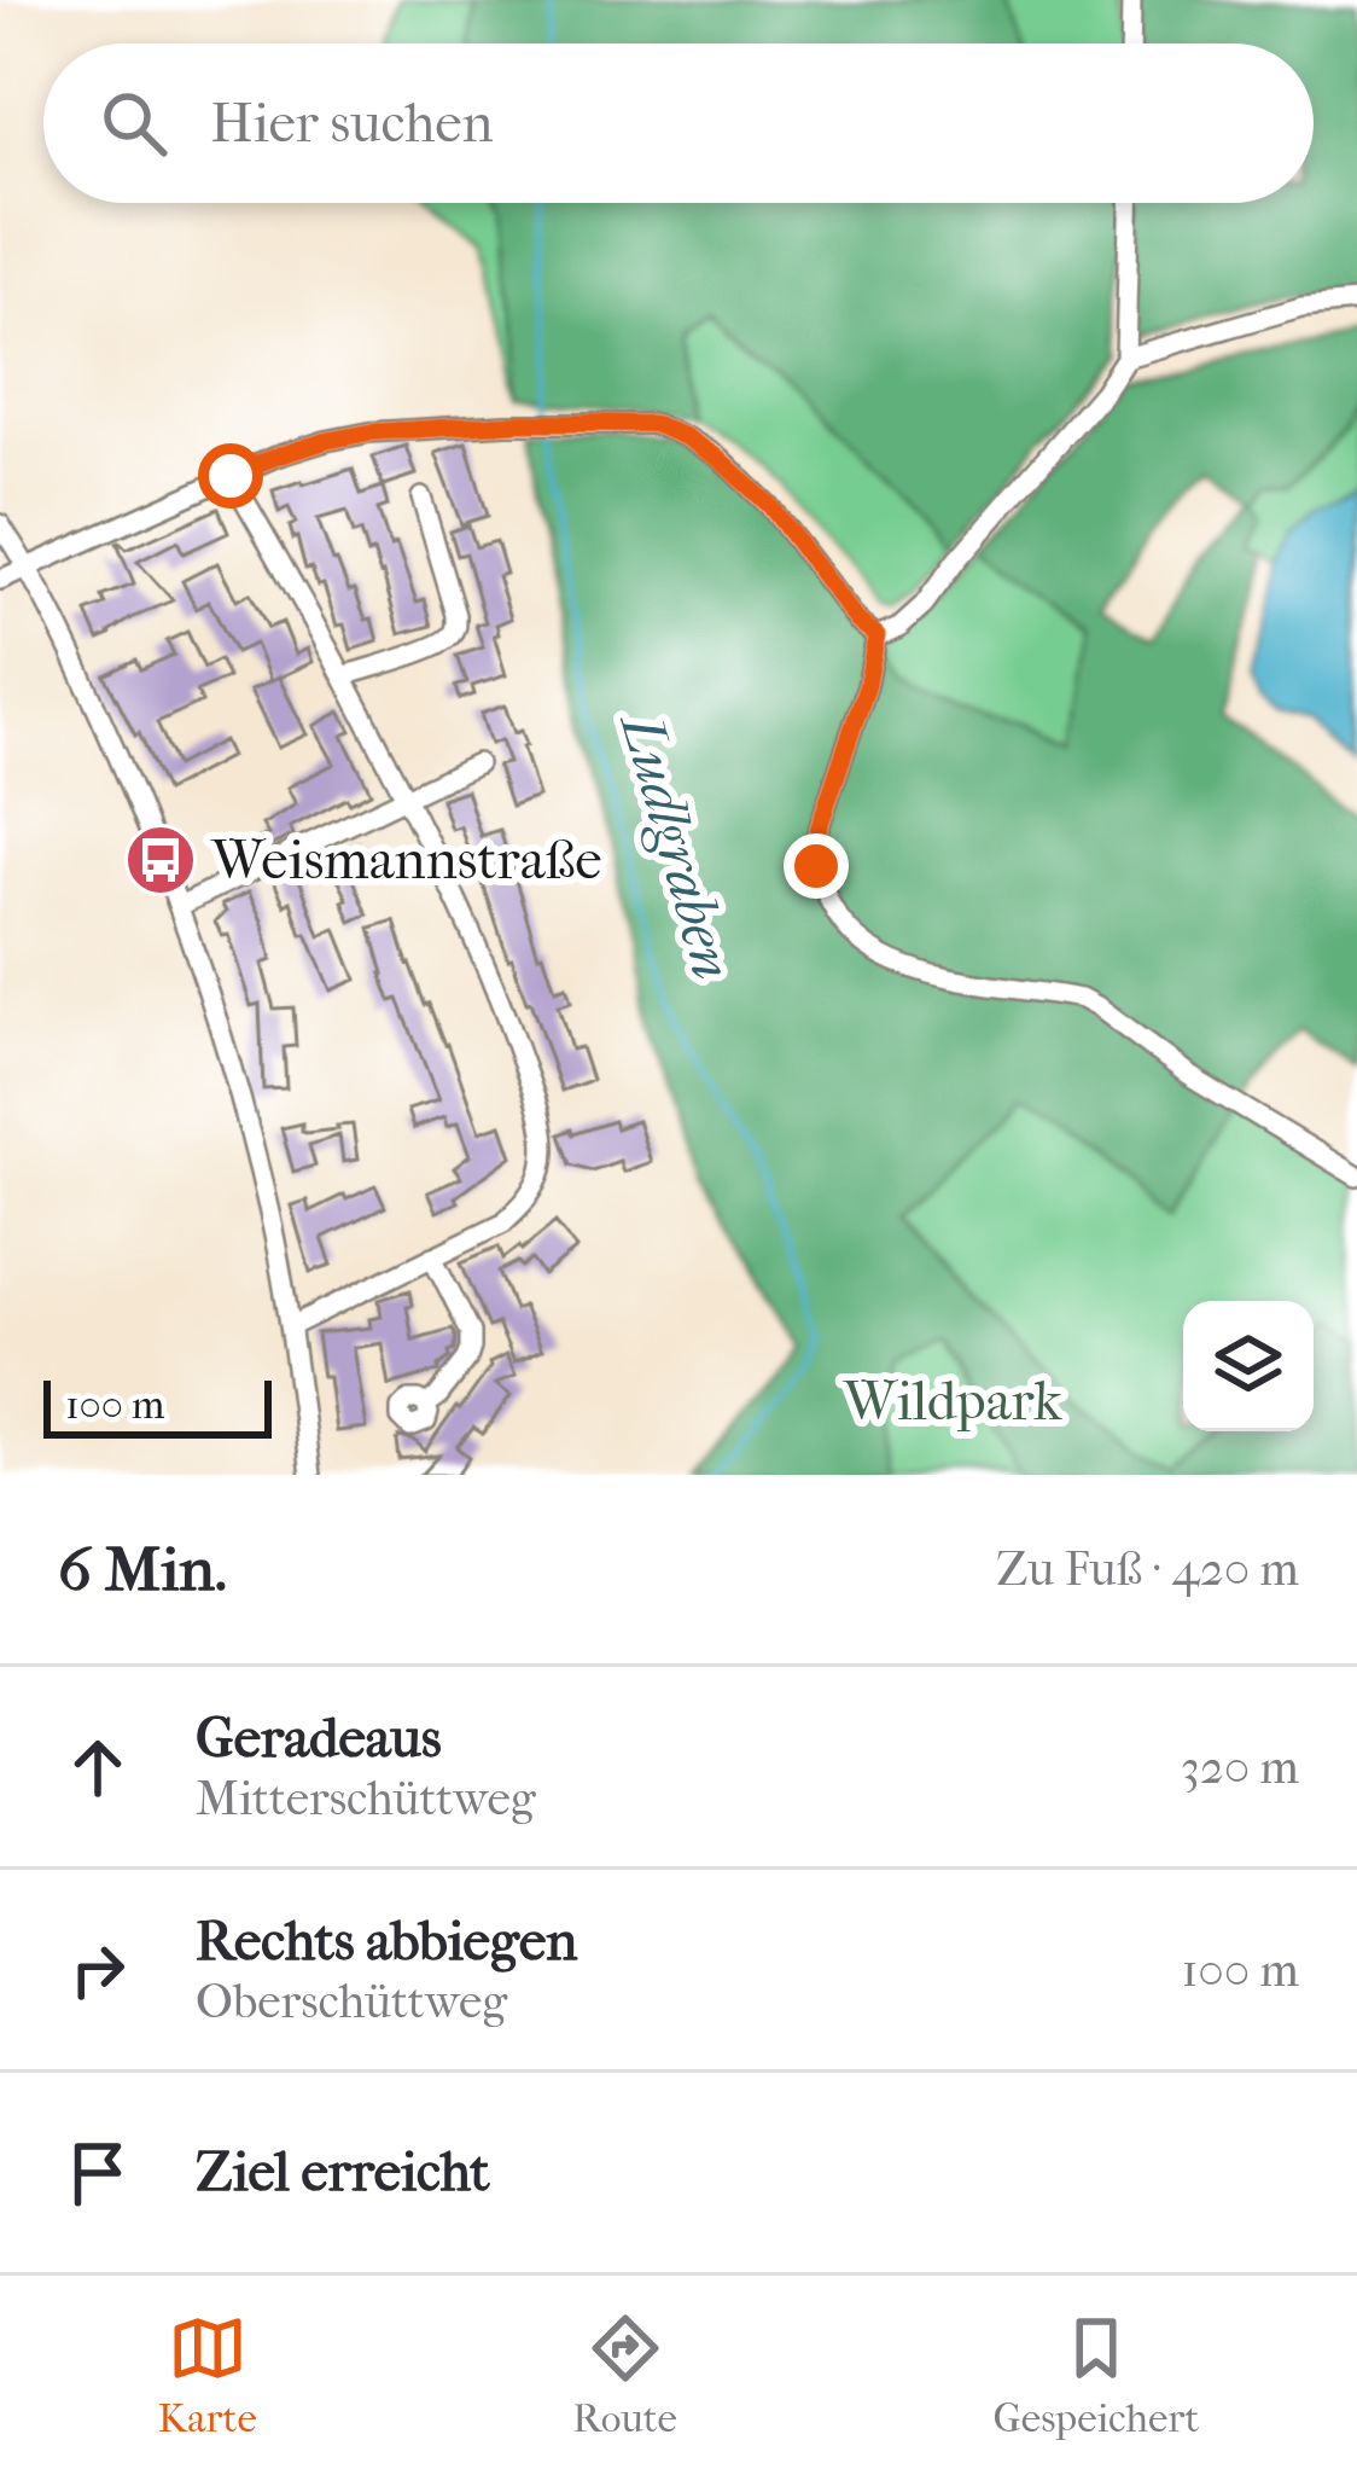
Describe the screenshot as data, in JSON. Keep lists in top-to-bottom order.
{
  "water": ["Ludlgraben"],
  "parks": ["Wildpark"],
  "places": {
    "bus stop": ["Weismannstraße"]
  },
  "scale_bar": "100 m",
  "page": {
    "search": "Hier suchen",
    "scale": "100 m",
    "heading": ["6 Min.", "Zu Fuß · 420 m"],
    "list": [
      ["Geradeaus", "Mitterschüttweg", "320 m"],
      ["Rechts abbiegen", "Oberschüttweg", "100 m"],
      "Ziel erreicht"
    ],
    "nav": ["Karte", "Route", "Gespeichert"]
  }
}
